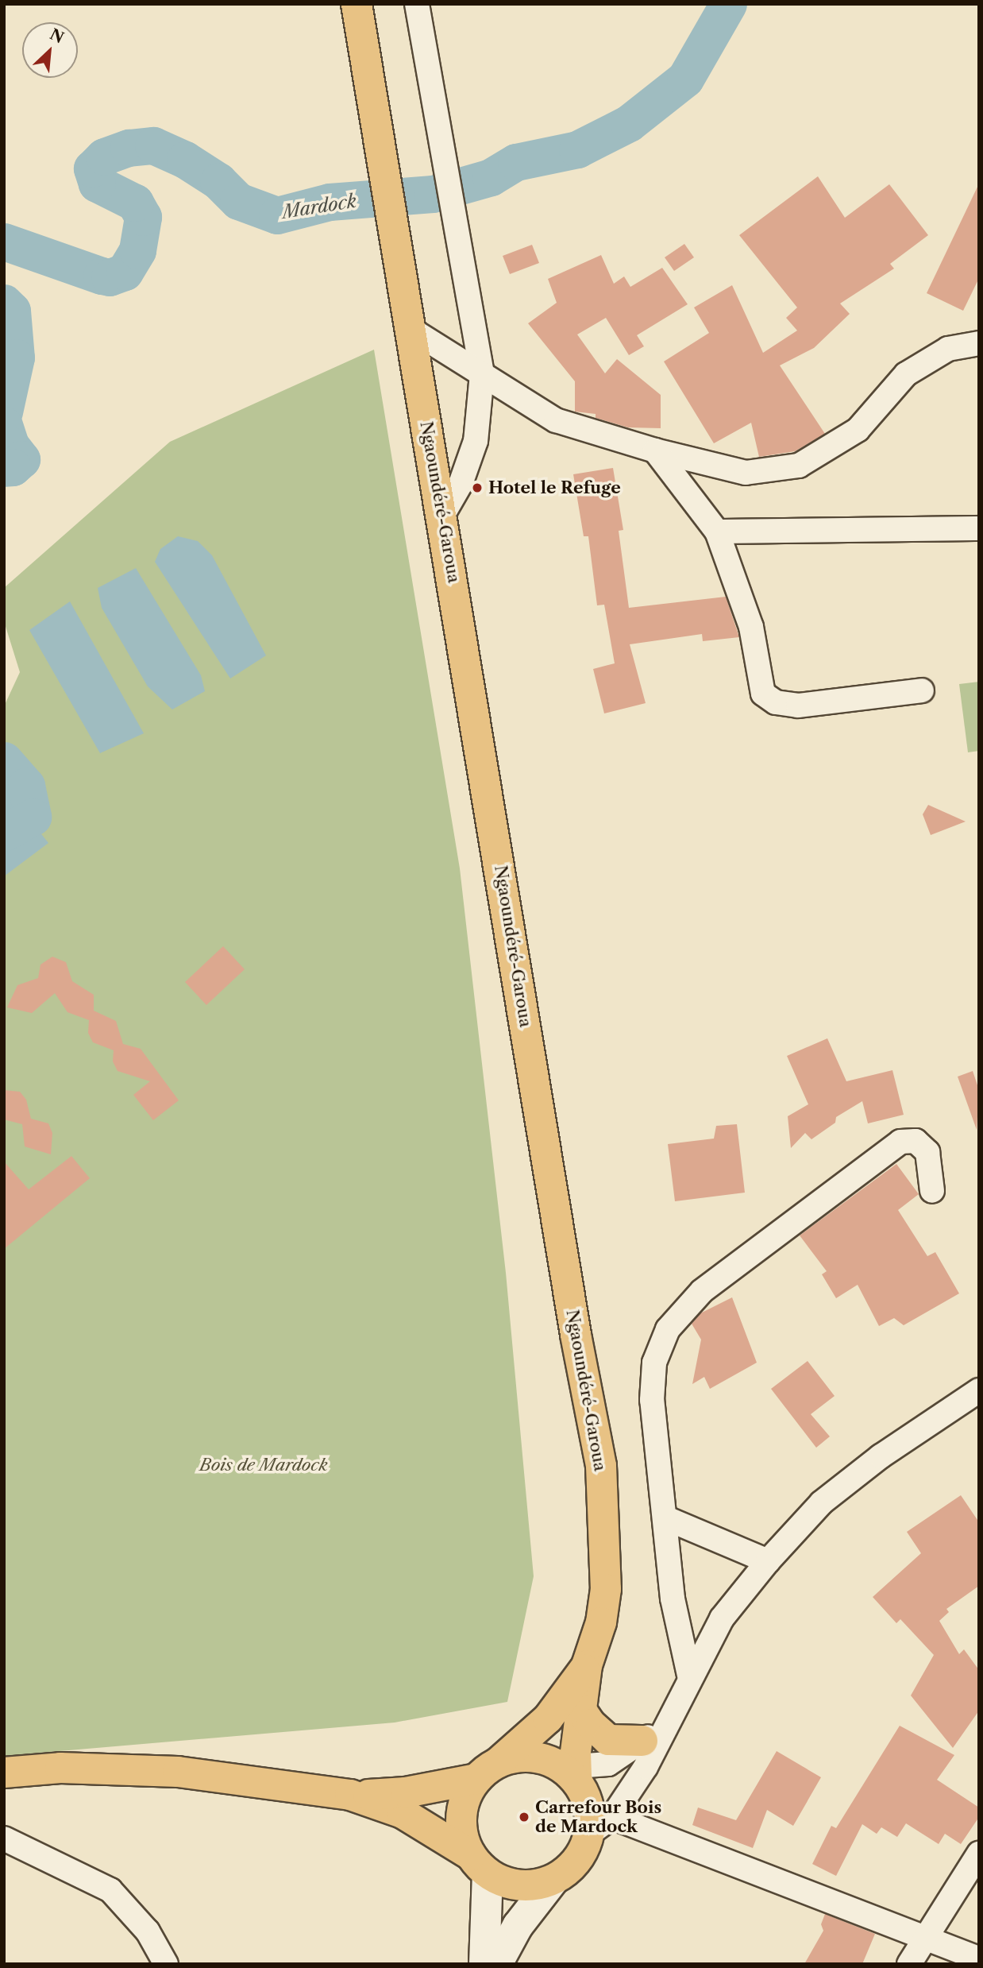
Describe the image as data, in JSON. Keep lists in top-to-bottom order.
{
  "streets": {
    "highway": ["Ngaoundéré-Garoua"]
  },
  "water": ["Mardock"],
  "parks": ["Bois de Mardock"],
  "places": ["Hotel le Refuge", "Carrefour Bois de Mardock"],
  "north": "top right"
}
